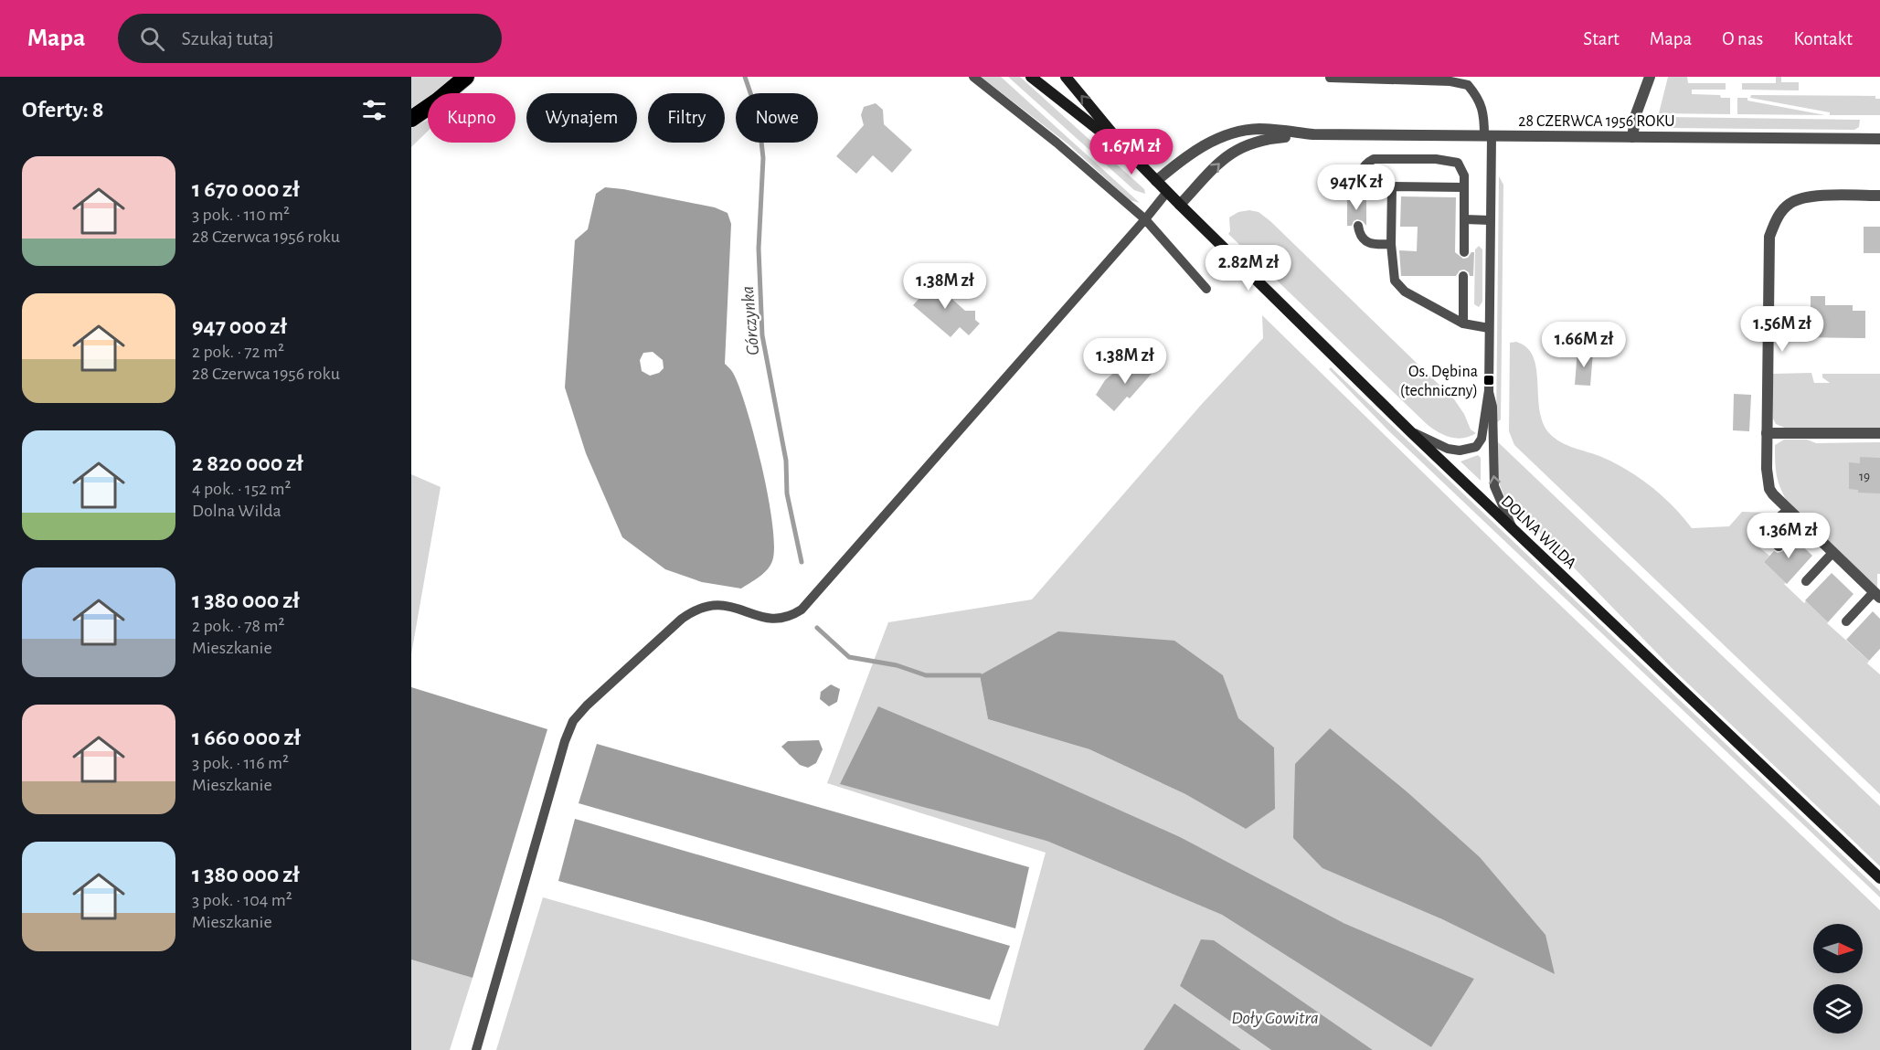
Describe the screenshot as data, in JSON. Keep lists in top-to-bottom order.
{
  "streets": {
    "main road": ["DOLNA WILDA"],
    "street": ["28 CZERWCA 1956 ROKU"]
  },
  "crossings": [
    ["28 CZERWCA 1956 ROKU", "DOLNA WILDA"]
  ],
  "water": ["Górczynka", "Doły Gowitra"],
  "places": {
    "transit": ["Os. Dębina (techniczny)"]
  },
  "house_numbers": ["19"],
  "north": "right",
  "page": {
    "header": "Mapa",
    "search": "Szukaj tutaj",
    "nav": [
      "Start",
      "Mapa",
      "O nas",
      "Kontakt"
    ],
    "heading": "Oferty: 8",
    "chip": [
      "Kupno",
      "Wynajem",
      "Filtry",
      "Nowe"
    ],
    "price": [
      "1.67M zł",
      "947K zł",
      "2.82M zł",
      "1.38M zł",
      "1.56M zł",
      "1.66M zł",
      "1.38M zł",
      "1.36M zł"
    ],
    "list": [
      {
        "name": "1 670 000 zł",
        "note": "3 pok. · 110 m² · 28 Czerwca 1956 roku"
      },
      {
        "name": "947 000 zł",
        "note": "2 pok. · 72 m² · 28 Czerwca 1956 roku"
      },
      {
        "name": "2 820 000 zł",
        "note": "4 pok. · 152 m² · Dolna Wilda"
      },
      {
        "name": "1 380 000 zł",
        "note": "2 pok. · 78 m² · Mieszkanie"
      },
      {
        "name": "1 660 000 zł",
        "note": "3 pok. · 116 m² · Mieszkanie"
      },
      {
        "name": "1 380 000 zł",
        "note": "3 pok. · 104 m² · Mieszkanie"
      }
    ]
  }
}
